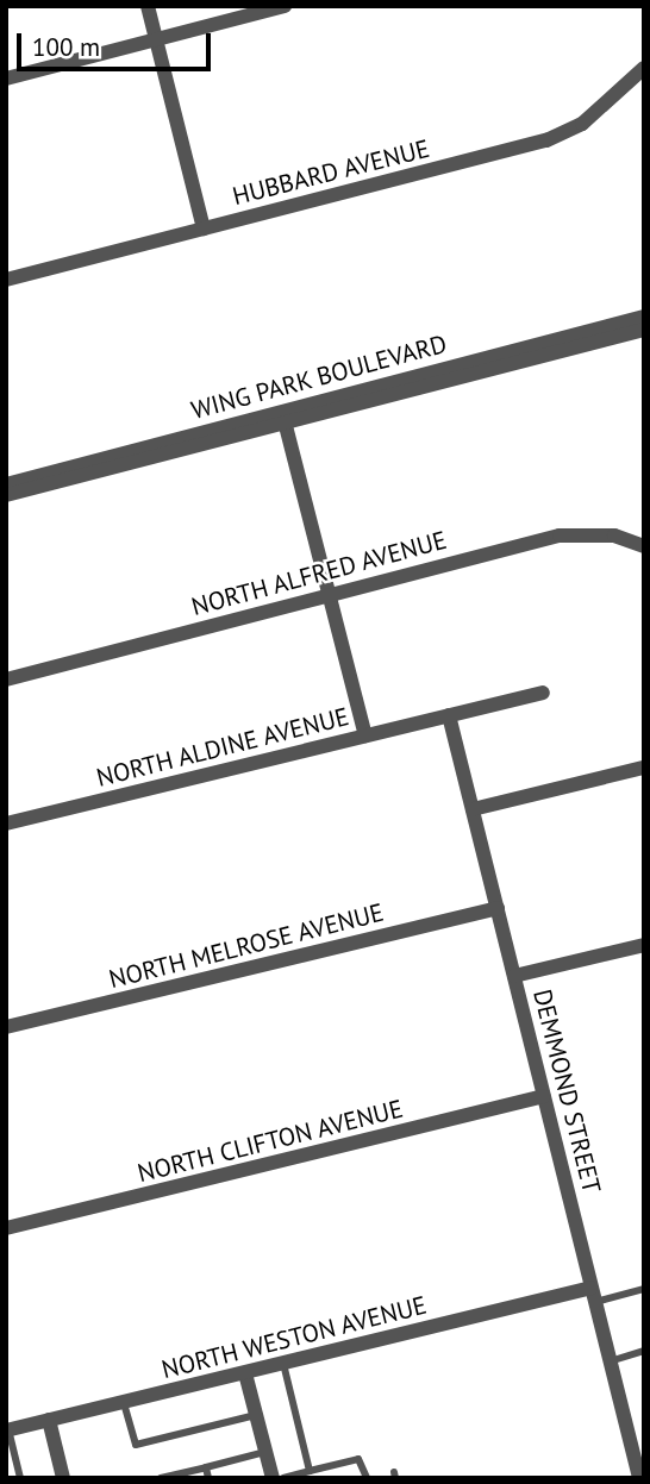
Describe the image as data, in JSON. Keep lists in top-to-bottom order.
{
  "streets": {
    "street": [
      "HUBBARD AVENUE",
      "WING PARK BOULEVARD",
      "NORTH ALFRED AVENUE",
      "NORTH ALDINE AVENUE",
      "NORTH MELROSE AVENUE",
      "DEMMOND STREET",
      "NORTH CLIFTON AVENUE",
      "NORTH WESTON AVENUE"
    ]
  },
  "crossings": [
    ["NORTH ALDINE AVENUE", "DEMMOND STREET"],
    ["NORTH MELROSE AVENUE", "DEMMOND STREET"],
    ["DEMMOND STREET", "NORTH CLIFTON AVENUE"],
    ["DEMMOND STREET", "NORTH WESTON AVENUE"]
  ],
  "scale_bar": "100 m"
}
